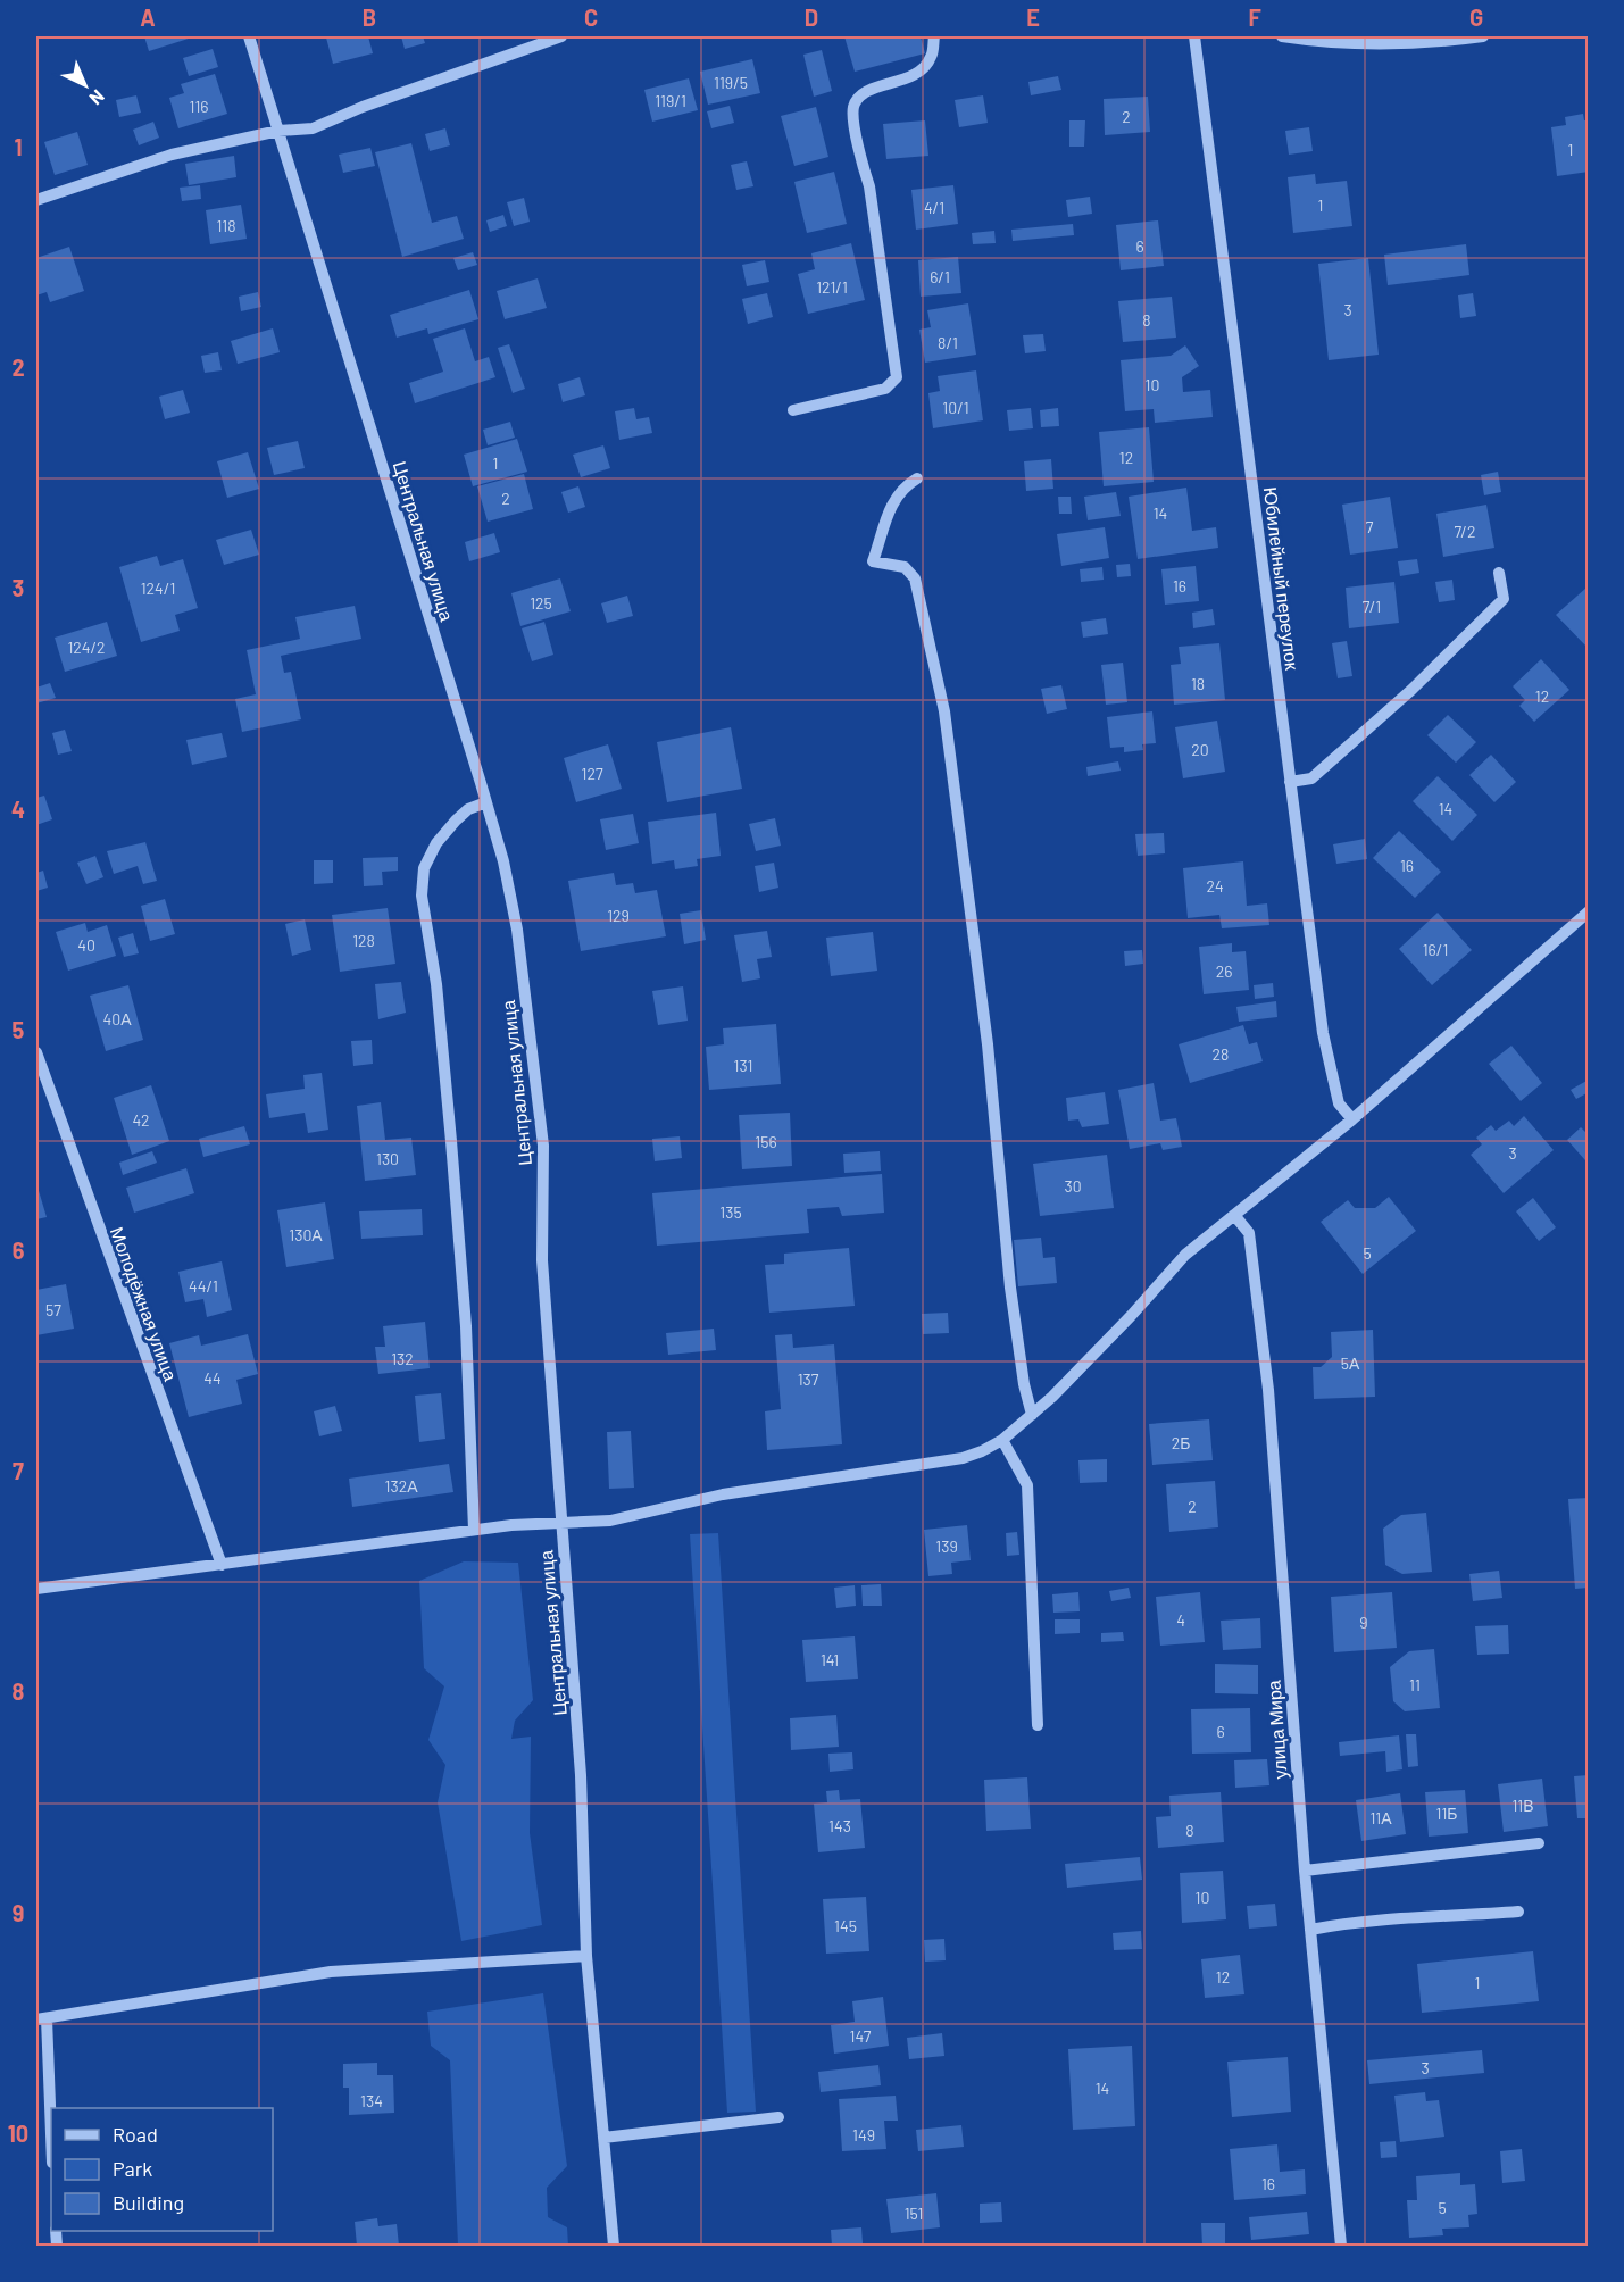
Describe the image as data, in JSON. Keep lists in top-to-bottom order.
{
  "streets": {
    "street": [
      "Центральная улица",
      "Юбилейный переулок",
      "Молодёжная улица",
      "улица Мира"
    ]
  },
  "house_numbers": [
    "119/5",
    "119/1",
    "116",
    "2",
    "1",
    "1",
    "4/1",
    "118",
    "6",
    "6/1",
    "121/1",
    "3",
    "8",
    "8/1",
    "10",
    "10/1",
    "12",
    "1",
    "2",
    "14",
    "7",
    "7/2",
    "16",
    "124/1",
    "125",
    "7/1",
    "124/2",
    "18",
    "12",
    "20",
    "127",
    "14",
    "16",
    "24",
    "129",
    "128",
    "40",
    "16/1",
    "26",
    "40А",
    "28",
    "131",
    "42",
    "156",
    "3",
    "130",
    "30",
    "135",
    "130А",
    "5",
    "44/1",
    "57",
    "132",
    "5А",
    "44",
    "137",
    "2Б",
    "132А",
    "2",
    "139",
    "4",
    "9",
    "141",
    "11",
    "6",
    "11В",
    "11Б",
    "11А",
    "143",
    "8",
    "10",
    "145",
    "12",
    "1",
    "147",
    "3",
    "14",
    "134",
    "149",
    "16",
    "5",
    "151"
  ],
  "legend": ["Road", "Park", "Building"],
  "north": "bottom right",
  "grid": {
    "columns": [
      "A",
      "B",
      "C",
      "D",
      "E",
      "F",
      "G"
    ],
    "rows": [
      "1",
      "2",
      "3",
      "4",
      "5",
      "6",
      "7",
      "8",
      "9",
      "10"
    ]
  }
}
